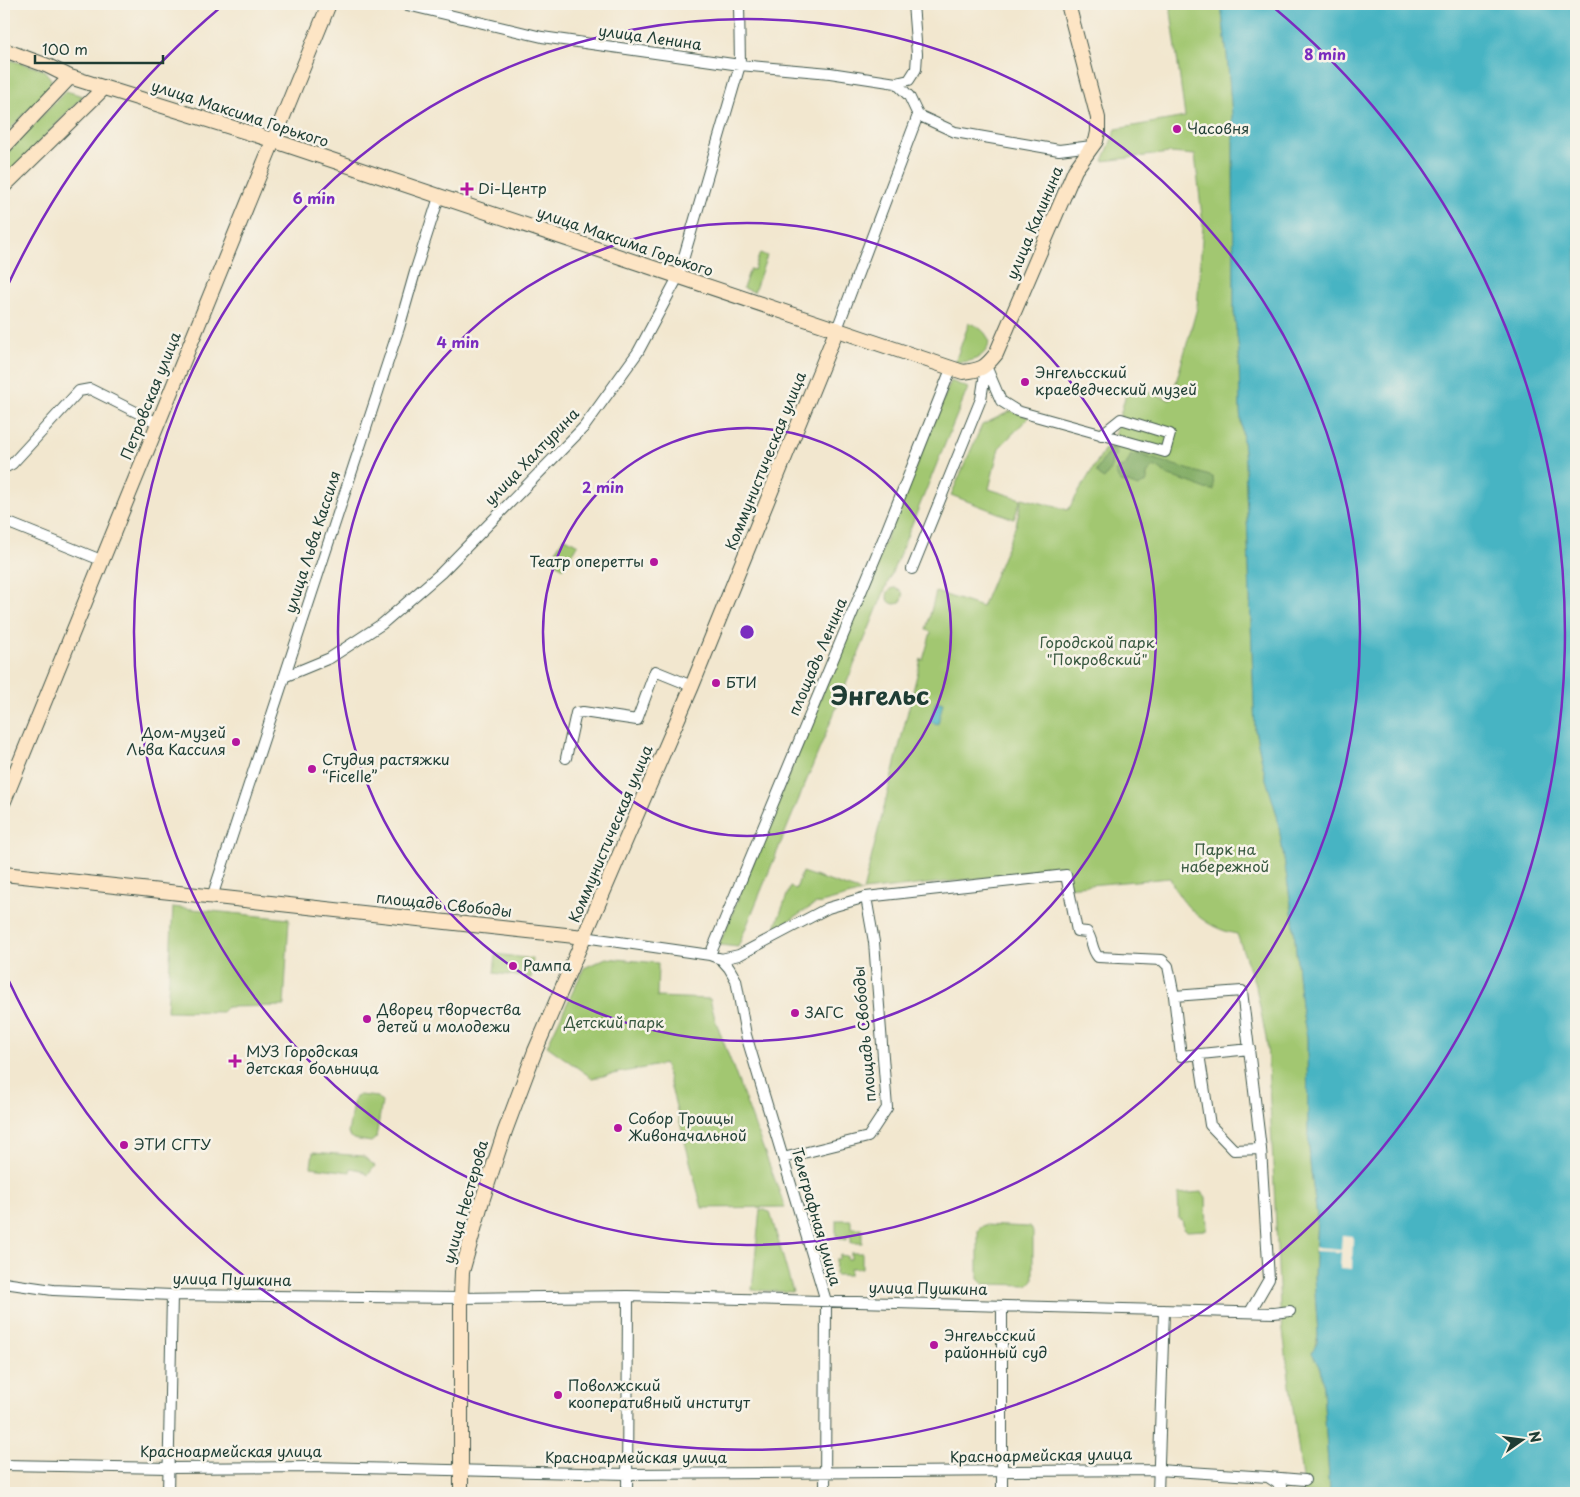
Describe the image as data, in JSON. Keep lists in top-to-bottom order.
{
  "streets": {
    "main road": [
      "улица Максима Горького",
      "улица Калинина",
      "Петровская улица",
      "Коммунистическая улица",
      "площадь Свободы",
      "улица Нестерова"
    ],
    "street": [
      "улица Ленина",
      "улица Халтурина",
      "улица Льва Кассиля",
      "площадь Ленина",
      "Телеграфная улица",
      "улица Пушкина",
      "Красноармейская улица"
    ]
  },
  "crossings": [
    ["улица Ленина", "улица Халтурина"],
    ["улица Максима Горького", "улица Калинина"],
    ["улица Максима Горького", "Петровская улица"],
    ["улица Максима Горького", "улица Халтурина"],
    ["улица Максима Горького", "Коммунистическая улица"],
    ["улица Максима Горького", "улица Льва Кассиля"],
    ["улица Максима Горького", "площадь Ленина"],
    ["улица Халтурина", "улица Льва Кассиля"],
    ["Коммунистическая улица", "площадь Свободы"],
    ["Коммунистическая улица", "улица Нестерова"],
    ["улица Льва Кассиля", "площадь Свободы"],
    ["площадь Ленина", "площадь Свободы"],
    ["площадь Свободы", "улица Нестерова"],
    ["площадь Свободы", "Телеграфная улица"],
    ["улица Нестерова", "улица Пушкина"],
    ["улица Нестерова", "Красноармейская улица"],
    ["Телеграфная улица", "улица Пушкина"],
    ["Телеграфная улица", "Красноармейская улица"]
  ],
  "districts": ["Энгельс"],
  "parks": ["Городской парк \"Покровский\"", "Парк на набережной", "Детский парк"],
  "places": {
    "other": [
      "Часовня",
      "Энгельсский краеведческий музей",
      "Театр оперетты",
      "БТИ",
      "Дом-музей Льва Кассиля",
      "Студия растяжки “Ficelle”",
      "Рампа",
      "ЗАГС",
      "Дворец творчества детей и молодежи",
      "Собор Троицы Живоначальной",
      "ЭТИ СГТУ",
      "Энгельсский районный суд",
      "Поволжский кооперативный институт"
    ],
    "health": ["Di-Центр", "МУЗ Городская детская больница"]
  },
  "scale_bar": "100 m",
  "north": "right",
  "rings": [
    "8 min",
    "6 min",
    "4 min",
    "2 min"
  ]
}
